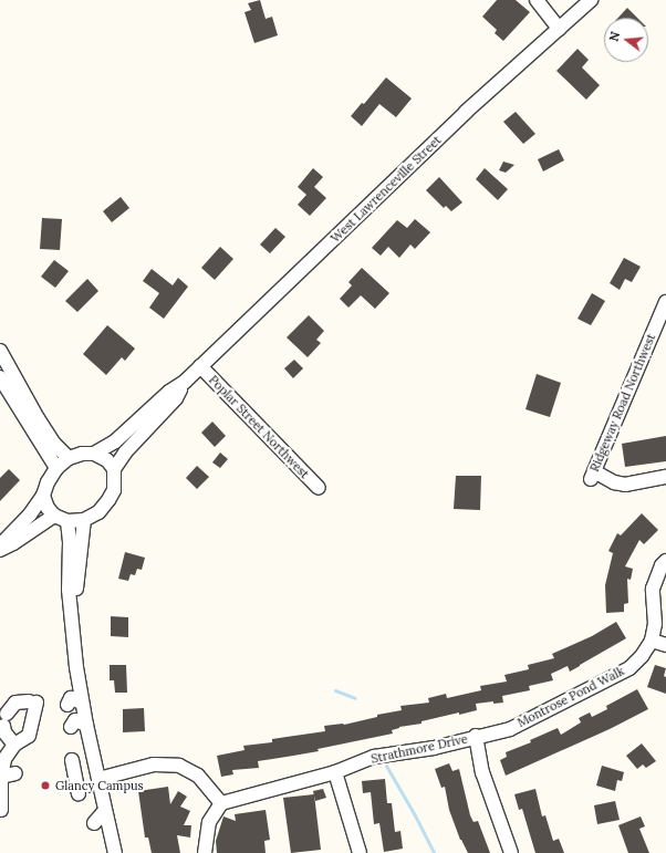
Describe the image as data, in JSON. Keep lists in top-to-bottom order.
{
  "streets": {
    "street": [
      "West Lawrenceville Street",
      "Ridgeway Road Northwest",
      "Poplar Street Northwest",
      "Montrose Pond Walk",
      "Strathmore Drive"
    ]
  },
  "crossings": [
    ["West Lawrenceville Street", "Poplar Street Northwest"],
    ["Montrose Pond Walk", "Strathmore Drive"]
  ],
  "places": ["Glancy Campus"],
  "north": "left"
}
